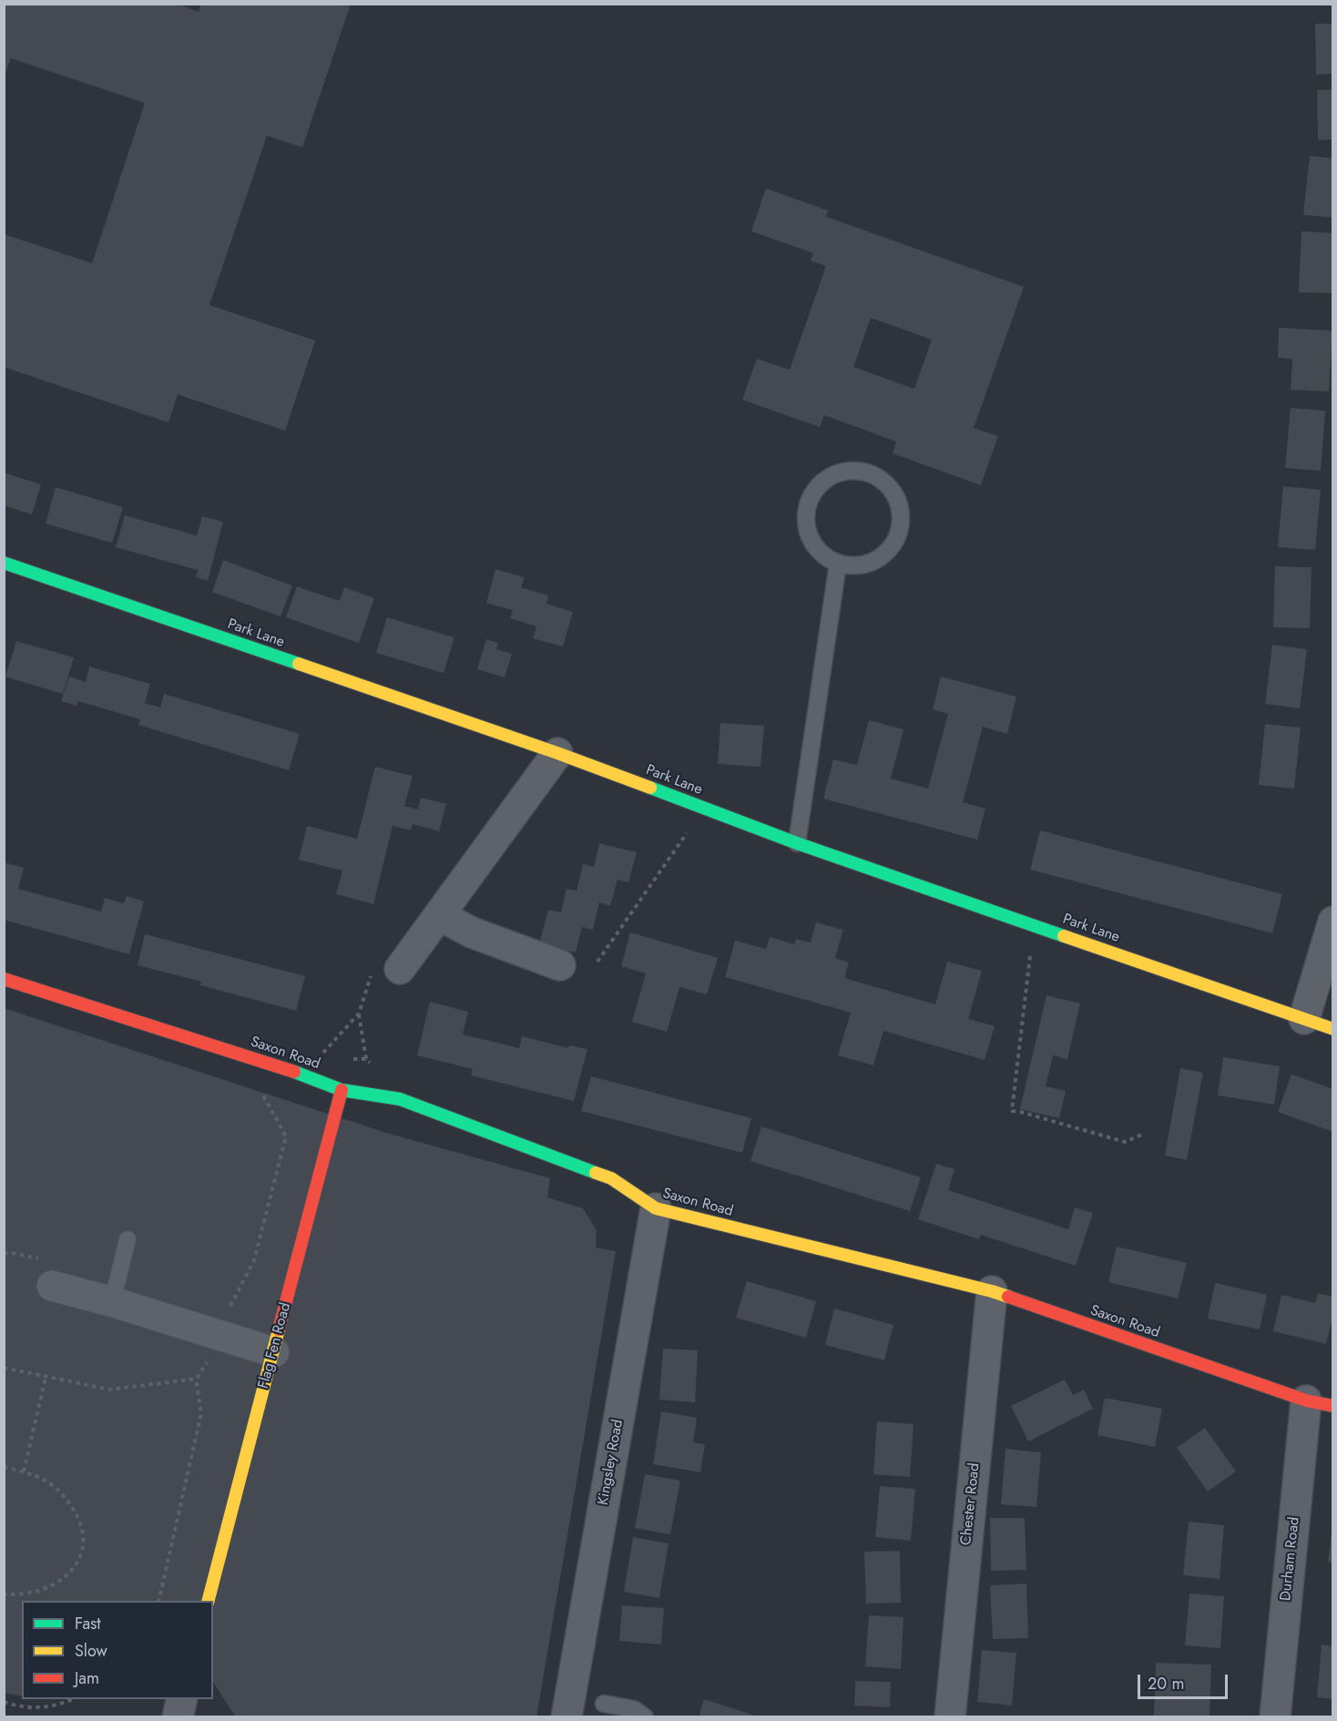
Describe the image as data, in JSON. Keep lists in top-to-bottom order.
{
  "streets": {
    "street": [
      "Park Lane",
      "Saxon Road",
      "Flag Fen Road",
      "Kingsley Road",
      "Chester Road",
      "Durham Road"
    ]
  },
  "crossings": [
    ["Saxon Road", "Flag Fen Road"],
    ["Saxon Road", "Kingsley Road"],
    ["Saxon Road", "Chester Road"],
    ["Saxon Road", "Durham Road"]
  ],
  "legend": ["Fast", "Slow", "Jam"],
  "scale_bar": "20 m"
}
